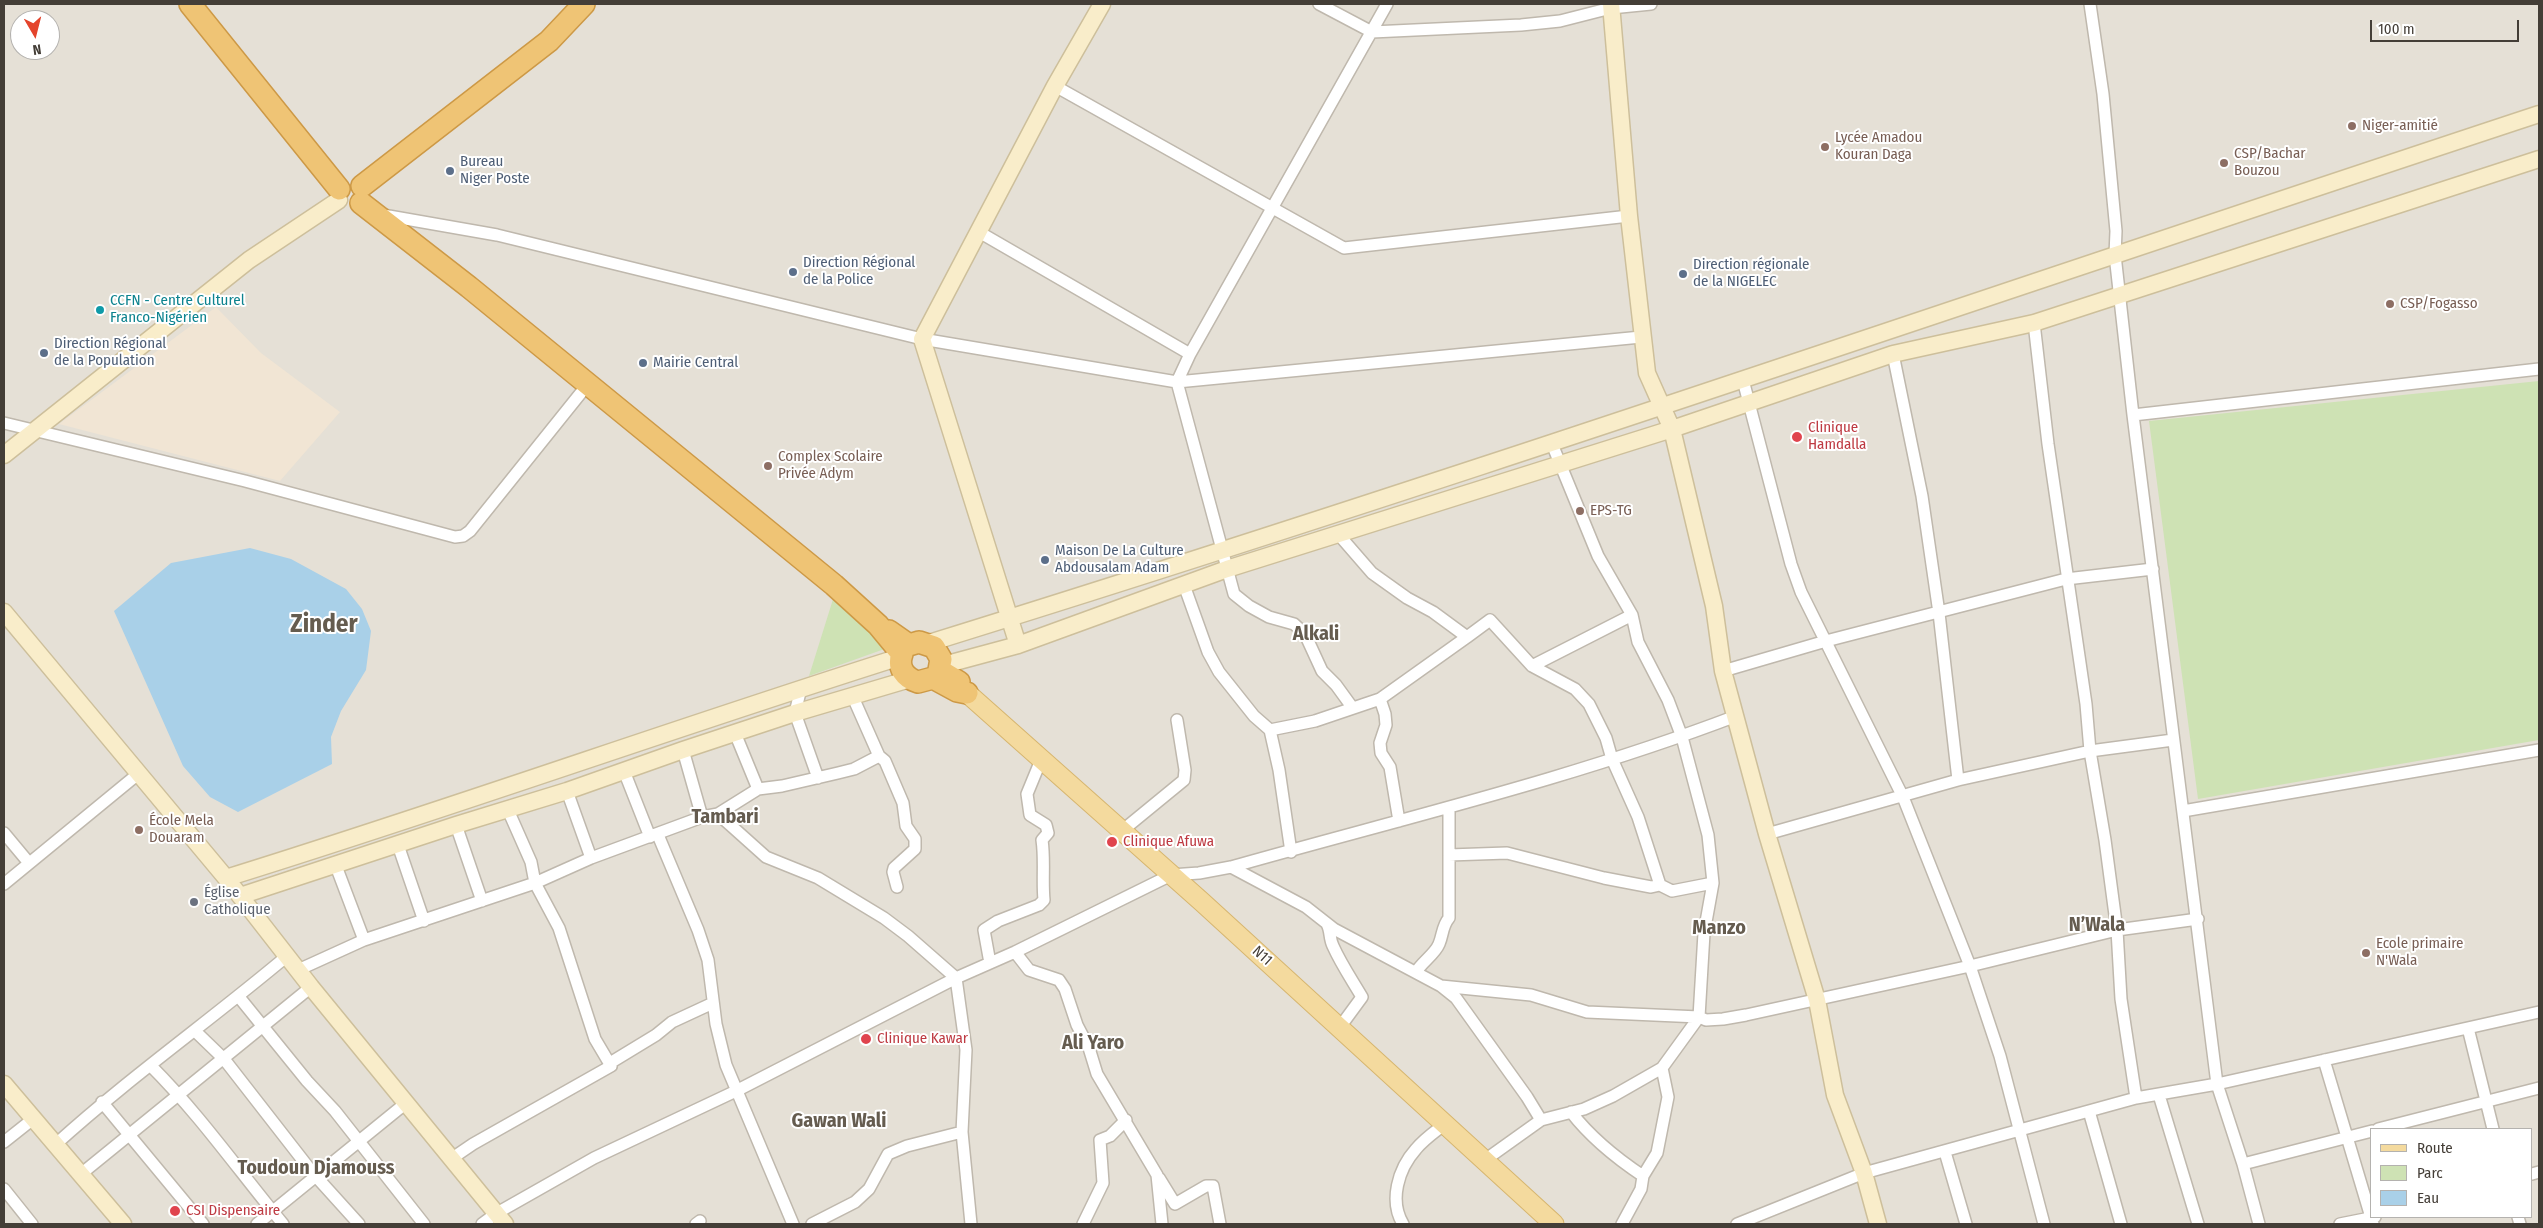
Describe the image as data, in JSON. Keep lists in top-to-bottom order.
{
  "streets": {
    "main road": ["N11"]
  },
  "districts": [
    "Zinder",
    "Alkali",
    "Tambari",
    "N’Wala",
    "Manzo",
    "Ali Yaro",
    "Gawan Wali",
    "Toudoun Djamouss"
  ],
  "places": [
    "Niger-amitié",
    "Lycée Amadou Kouran Daga",
    "CSP/Bachar Bouzou",
    "Bureau Niger Poste",
    "Direction Régional de la Police",
    "Direction régionale de la NIGELEC",
    "CSP/Fogasso",
    "CCFN - Centre Culturel Franco-Nigérien",
    "Direction Régional de la Population",
    "Mairie Central",
    "Clinique Hamdalla",
    "Complex Scolaire Privée Adym",
    "EPS-TG",
    "Maison De La Culture Abdousalam Adam",
    "École Mela Douaram",
    "Clinique Afuwa",
    "Église Catholique",
    "Ecole primaire N'Wala",
    "Clinique Kawar",
    "CSI Dispensaire"
  ],
  "legend": ["Route", "Parc", "Eau"],
  "scale_bar": "100 m",
  "north": "bottom"
}
